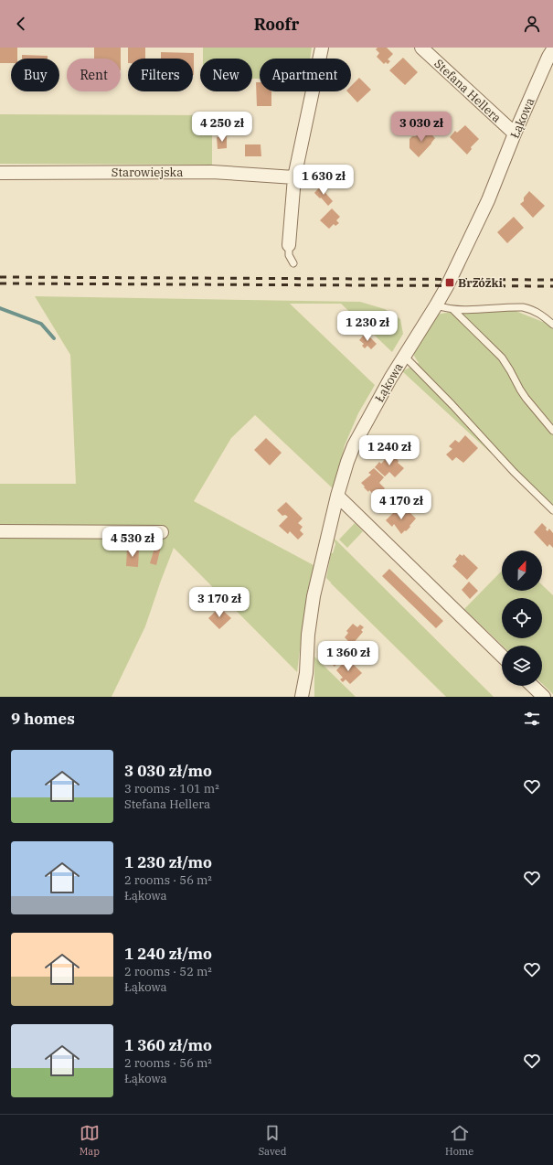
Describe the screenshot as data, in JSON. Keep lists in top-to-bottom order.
{
  "streets": {
    "street": ["Stefana Hellera", "Łąkowa", "Starowiejska"]
  },
  "crossings": [
    ["Stefana Hellera", "Łąkowa"]
  ],
  "places": {
    "transit": ["Brzózki"]
  },
  "north": "top",
  "page": {
    "header": "Roofr",
    "chip": [
      "Buy",
      "Rent",
      "Filters",
      "New",
      "Apartment"
    ],
    "price": [
      "4 250 zł",
      "3 030 zł",
      "1 630 zł",
      "1 230 zł",
      "1 240 zł",
      "4 170 zł",
      "4 530 zł",
      "3 170 zł",
      "1 360 zł"
    ],
    "heading": "9 homes",
    "list": [
      {
        "name": "3 030 zł/mo",
        "note": "3 rooms · 101 m² · Stefana Hellera"
      },
      {
        "name": "1 230 zł/mo",
        "note": "2 rooms · 56 m² · Łąkowa"
      },
      {
        "name": "1 240 zł/mo",
        "note": "2 rooms · 52 m² · Łąkowa"
      },
      {
        "name": "1 360 zł/mo",
        "note": "2 rooms · 56 m² · Łąkowa"
      }
    ],
    "tabs": ["Map", "Saved", "Home"]
  }
}
